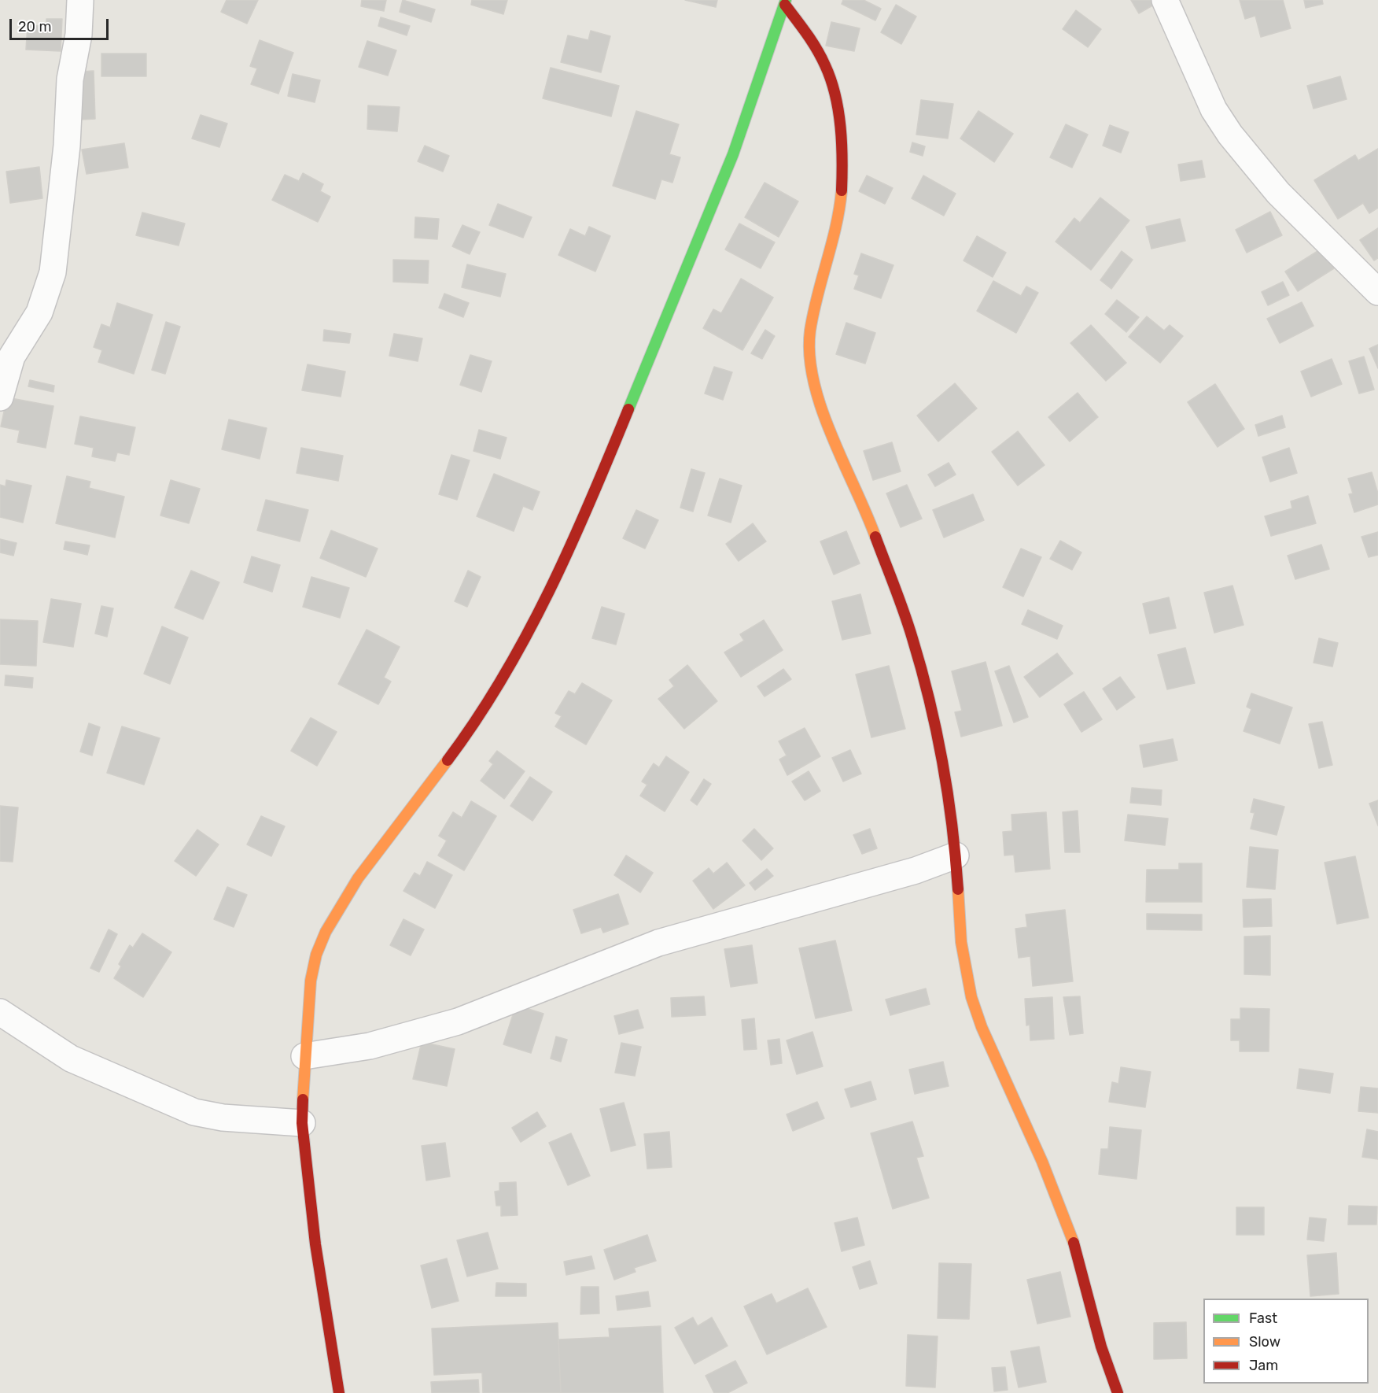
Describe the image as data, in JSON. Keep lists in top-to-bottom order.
{
  "legend": ["Fast", "Slow", "Jam"],
  "scale_bar": "20 m"
}
